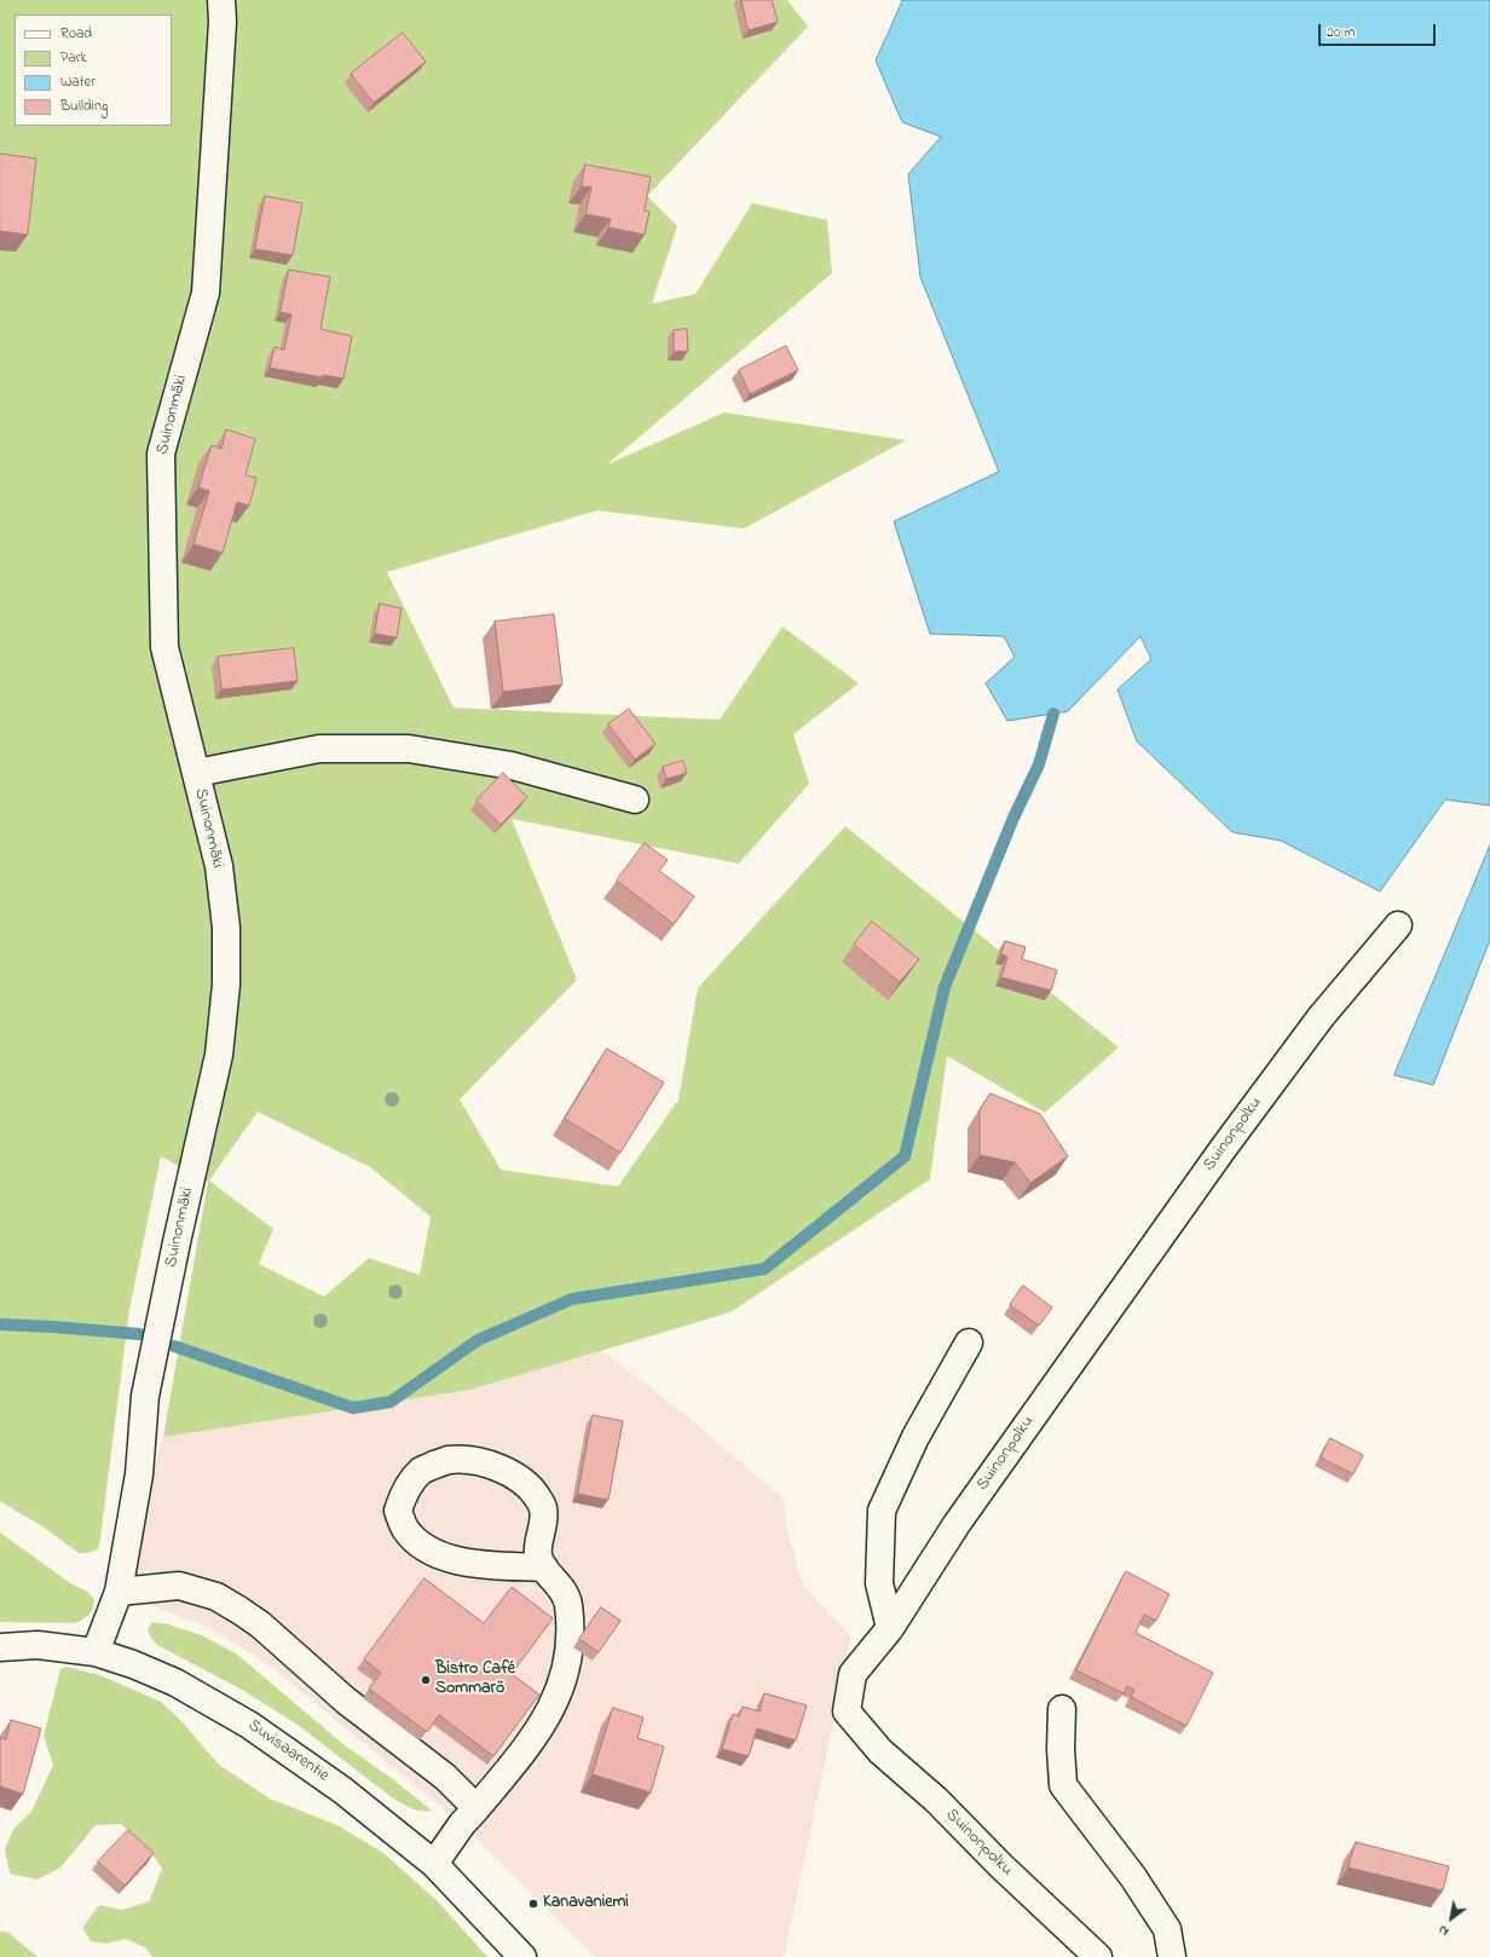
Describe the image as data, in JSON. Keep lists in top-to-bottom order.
{
  "streets": {
    "street": ["Suinonmäki", "Suinonpolku", "Suvisaarentie"]
  },
  "crossings": [
    ["Suinonmäki", "Suvisaarentie"]
  ],
  "places": ["Bistro Café Sommarö", "Kanavaniemi"],
  "legend": [
    "Road",
    "Park",
    "Water",
    "Building"
  ],
  "scale_bar": "20 m",
  "north": "bottom left"
}
